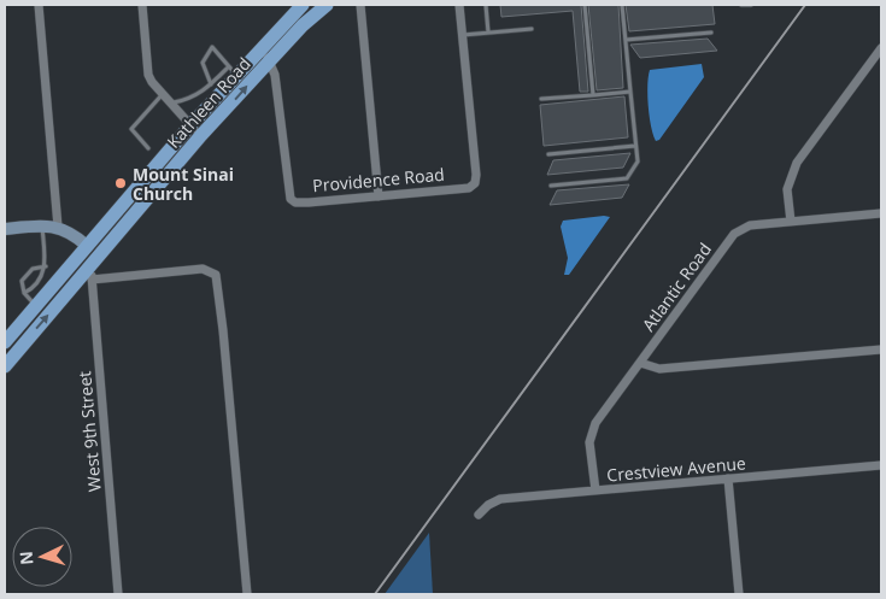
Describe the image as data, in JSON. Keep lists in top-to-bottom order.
{
  "streets": {
    "main road": ["Kathleen Road"],
    "street": [
      "Providence Road",
      "Atlantic Road",
      "West 9th Street",
      "Crestview Avenue"
    ]
  },
  "crossings": [
    ["Kathleen Road", "Providence Road"],
    ["Kathleen Road", "West 9th Street"],
    ["Atlantic Road", "Crestview Avenue"]
  ],
  "places": ["Mount Sinai Church"],
  "north": "left"
}
